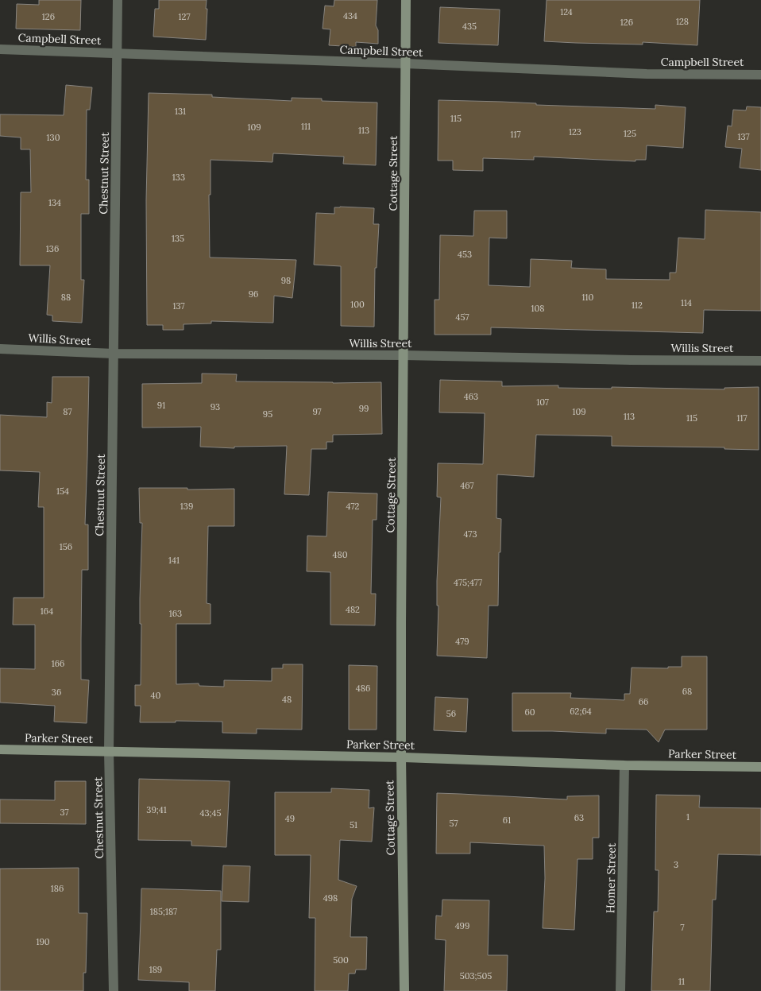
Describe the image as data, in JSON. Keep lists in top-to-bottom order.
{
  "streets": {
    "main road": ["Cottage Street", "Parker Street"],
    "street": [
      "Campbell Street",
      "Chestnut Street",
      "Willis Street",
      "Homer Street"
    ]
  },
  "crossings": [
    ["Campbell Street", "Chestnut Street"],
    ["Campbell Street", "Cottage Street"],
    ["Chestnut Street", "Willis Street"],
    ["Chestnut Street", "Parker Street"],
    ["Cottage Street", "Willis Street"],
    ["Cottage Street", "Parker Street"],
    ["Parker Street", "Homer Street"]
  ],
  "house_numbers": [
    "124",
    "434",
    "126",
    "127",
    "128",
    "126",
    "435",
    "131",
    "115",
    "111",
    "109",
    "113",
    "123",
    "125",
    "117",
    "137",
    "130",
    "133",
    "134",
    "135",
    "136",
    "453",
    "98",
    "96",
    "88",
    "110",
    "114",
    "100",
    "112",
    "137",
    "108",
    "457",
    "463",
    "107",
    "91",
    "93",
    "99",
    "87",
    "97",
    "109",
    "95",
    "113",
    "115",
    "117",
    "467",
    "154",
    "139",
    "472",
    "473",
    "156",
    "480",
    "141",
    "475;477",
    "482",
    "164",
    "163",
    "479",
    "166",
    "486",
    "68",
    "36",
    "40",
    "48",
    "66",
    "62;64",
    "60",
    "56",
    "39;41",
    "37",
    "43;45",
    "1",
    "63",
    "49",
    "61",
    "57",
    "51",
    "3",
    "186",
    "498",
    "185;187",
    "499",
    "7",
    "190",
    "500",
    "189",
    "503;505",
    "11"
  ]
}
